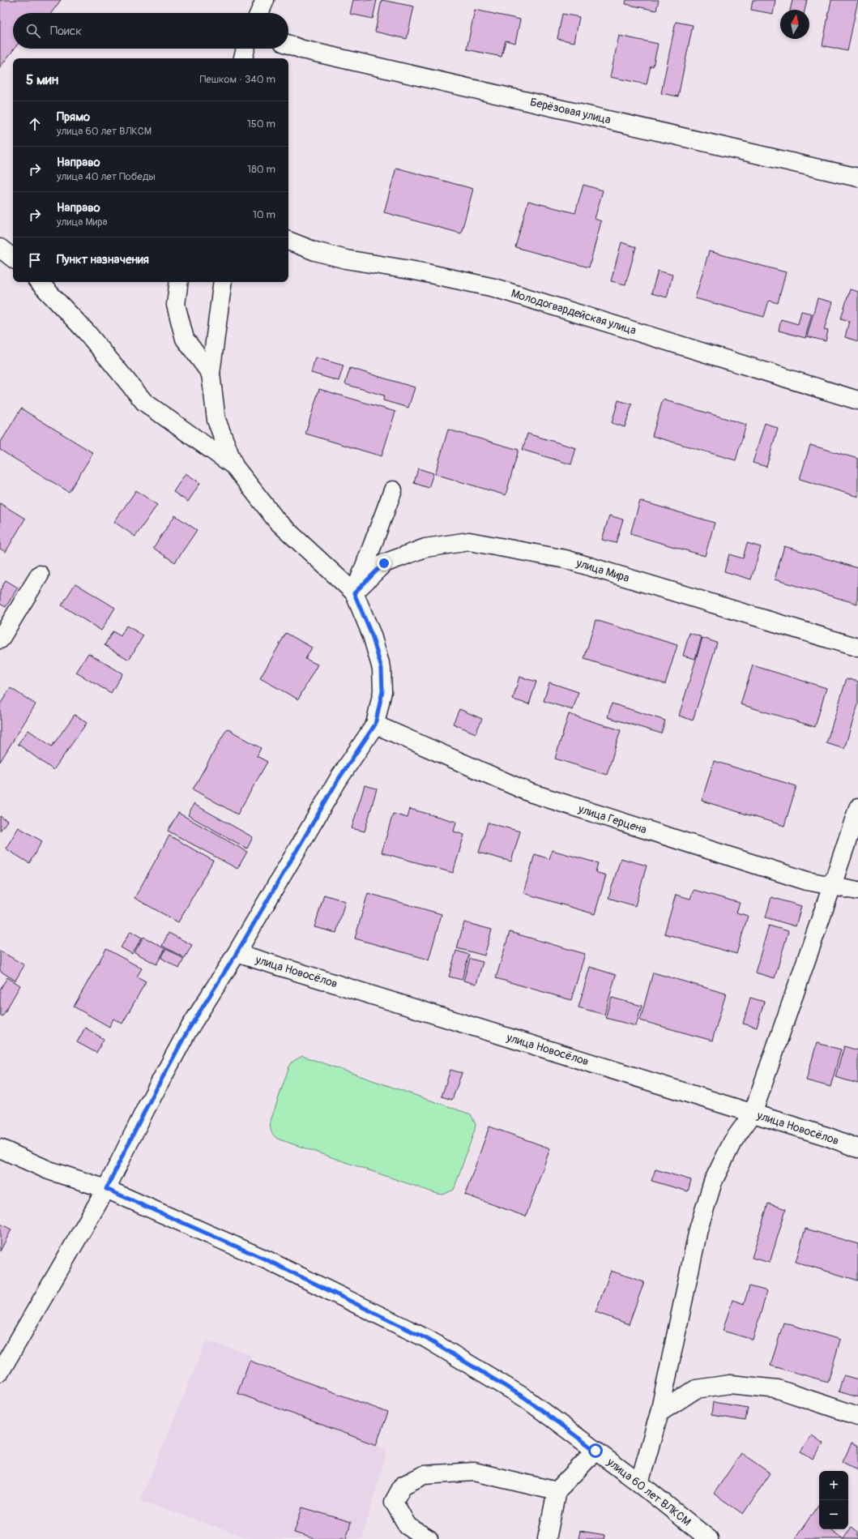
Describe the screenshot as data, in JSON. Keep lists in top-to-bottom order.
{
  "streets": {
    "street": [
      "Берёзовая улица",
      "Молодогвардейская улица",
      "улица Мира",
      "улица Герцена",
      "улица Новосёлов",
      "улица 60 лет ВЛКСМ"
    ]
  },
  "north": "top",
  "page": {
    "search": "Поиск",
    "heading": ["5 мин", "Пешком · 340 m"],
    "list": [
      ["Прямо", "улица 60 лет ВЛКСМ", "150 m"],
      ["Направо", "улица 40 лет Победы", "180 m"],
      ["Направо", "улица Мира", "10 m"],
      "Пункт назначения"
    ],
    "map_buttons": ["+", "−"]
  }
}
